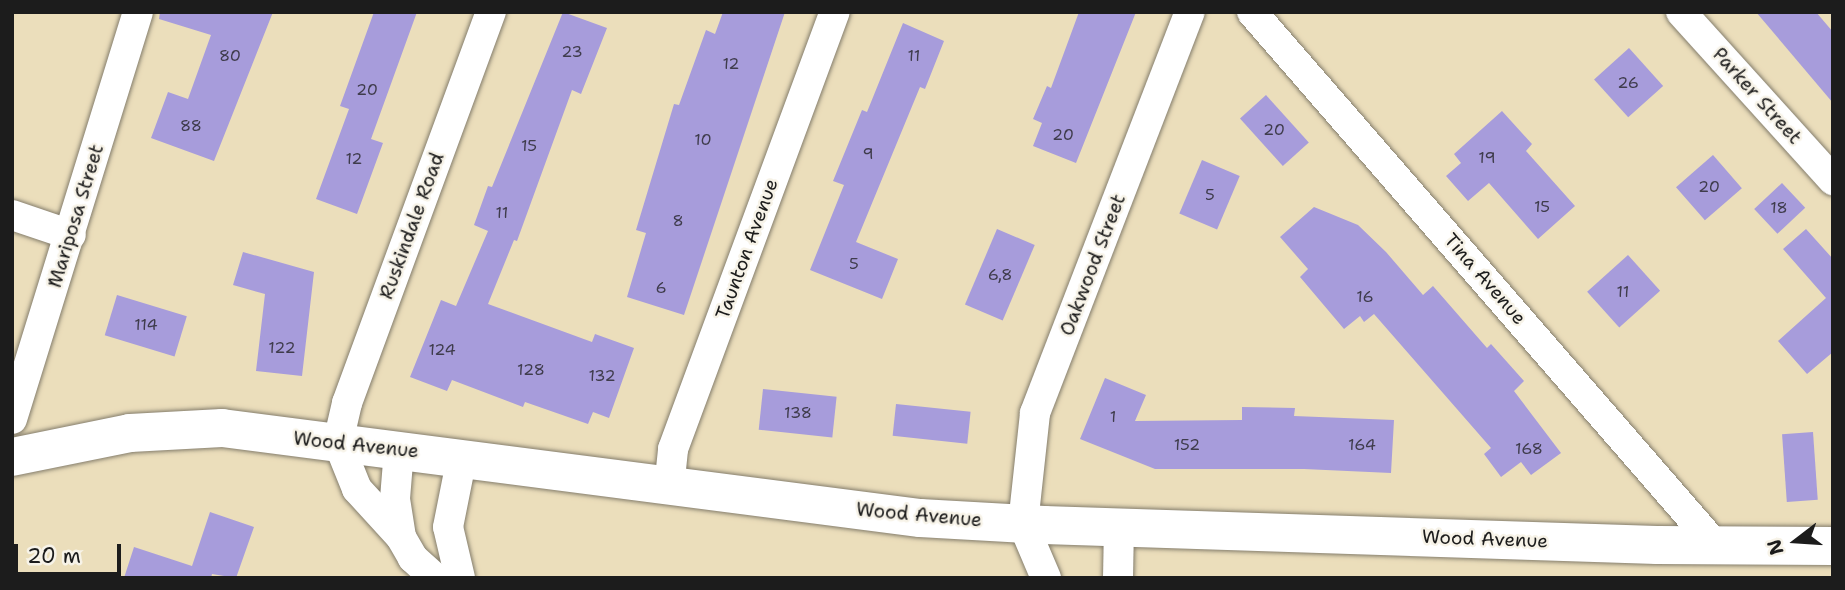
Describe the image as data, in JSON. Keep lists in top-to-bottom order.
{
  "streets": {
    "main road": ["Wood Avenue"],
    "street": [
      "Parker Street",
      "Mariposa Street",
      "Ruskindale Road",
      "Taunton Avenue",
      "Oakwood Street",
      "Tina Avenue"
    ]
  },
  "crossings": [
    ["Ruskindale Road", "Wood Avenue"],
    ["Taunton Avenue", "Wood Avenue"],
    ["Oakwood Street", "Wood Avenue"],
    ["Tina Avenue", "Wood Avenue"]
  ],
  "house_numbers": [
    "23",
    "80",
    "11",
    "12",
    "26",
    "20",
    "88",
    "20",
    "20",
    "10",
    "15",
    "9",
    "19",
    "12",
    "20",
    "5",
    "15",
    "18",
    "11",
    "8",
    "5",
    "6,8",
    "6",
    "11",
    "16",
    "114",
    "122",
    "124",
    "128",
    "132",
    "138",
    "1",
    "152",
    "164",
    "168"
  ],
  "scale_bar": "20 m",
  "north": "left"
}
